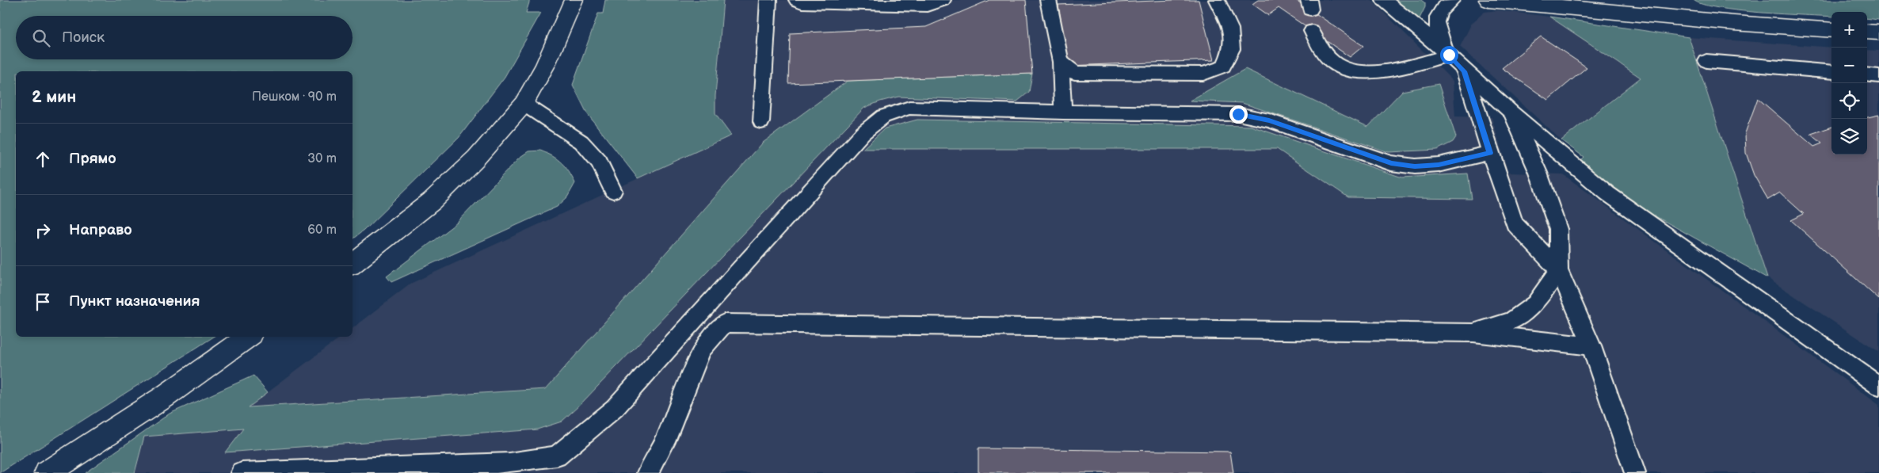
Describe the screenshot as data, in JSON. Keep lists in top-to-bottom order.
{
  "page": {
    "map_buttons": ["+", "−"],
    "search": "Поиск",
    "heading": ["2 мин", "Пешком · 90 m"],
    "list": [
      ["Прямо", "30 m"],
      ["Направо", "60 m"],
      "Пункт назначения"
    ]
  }
}
